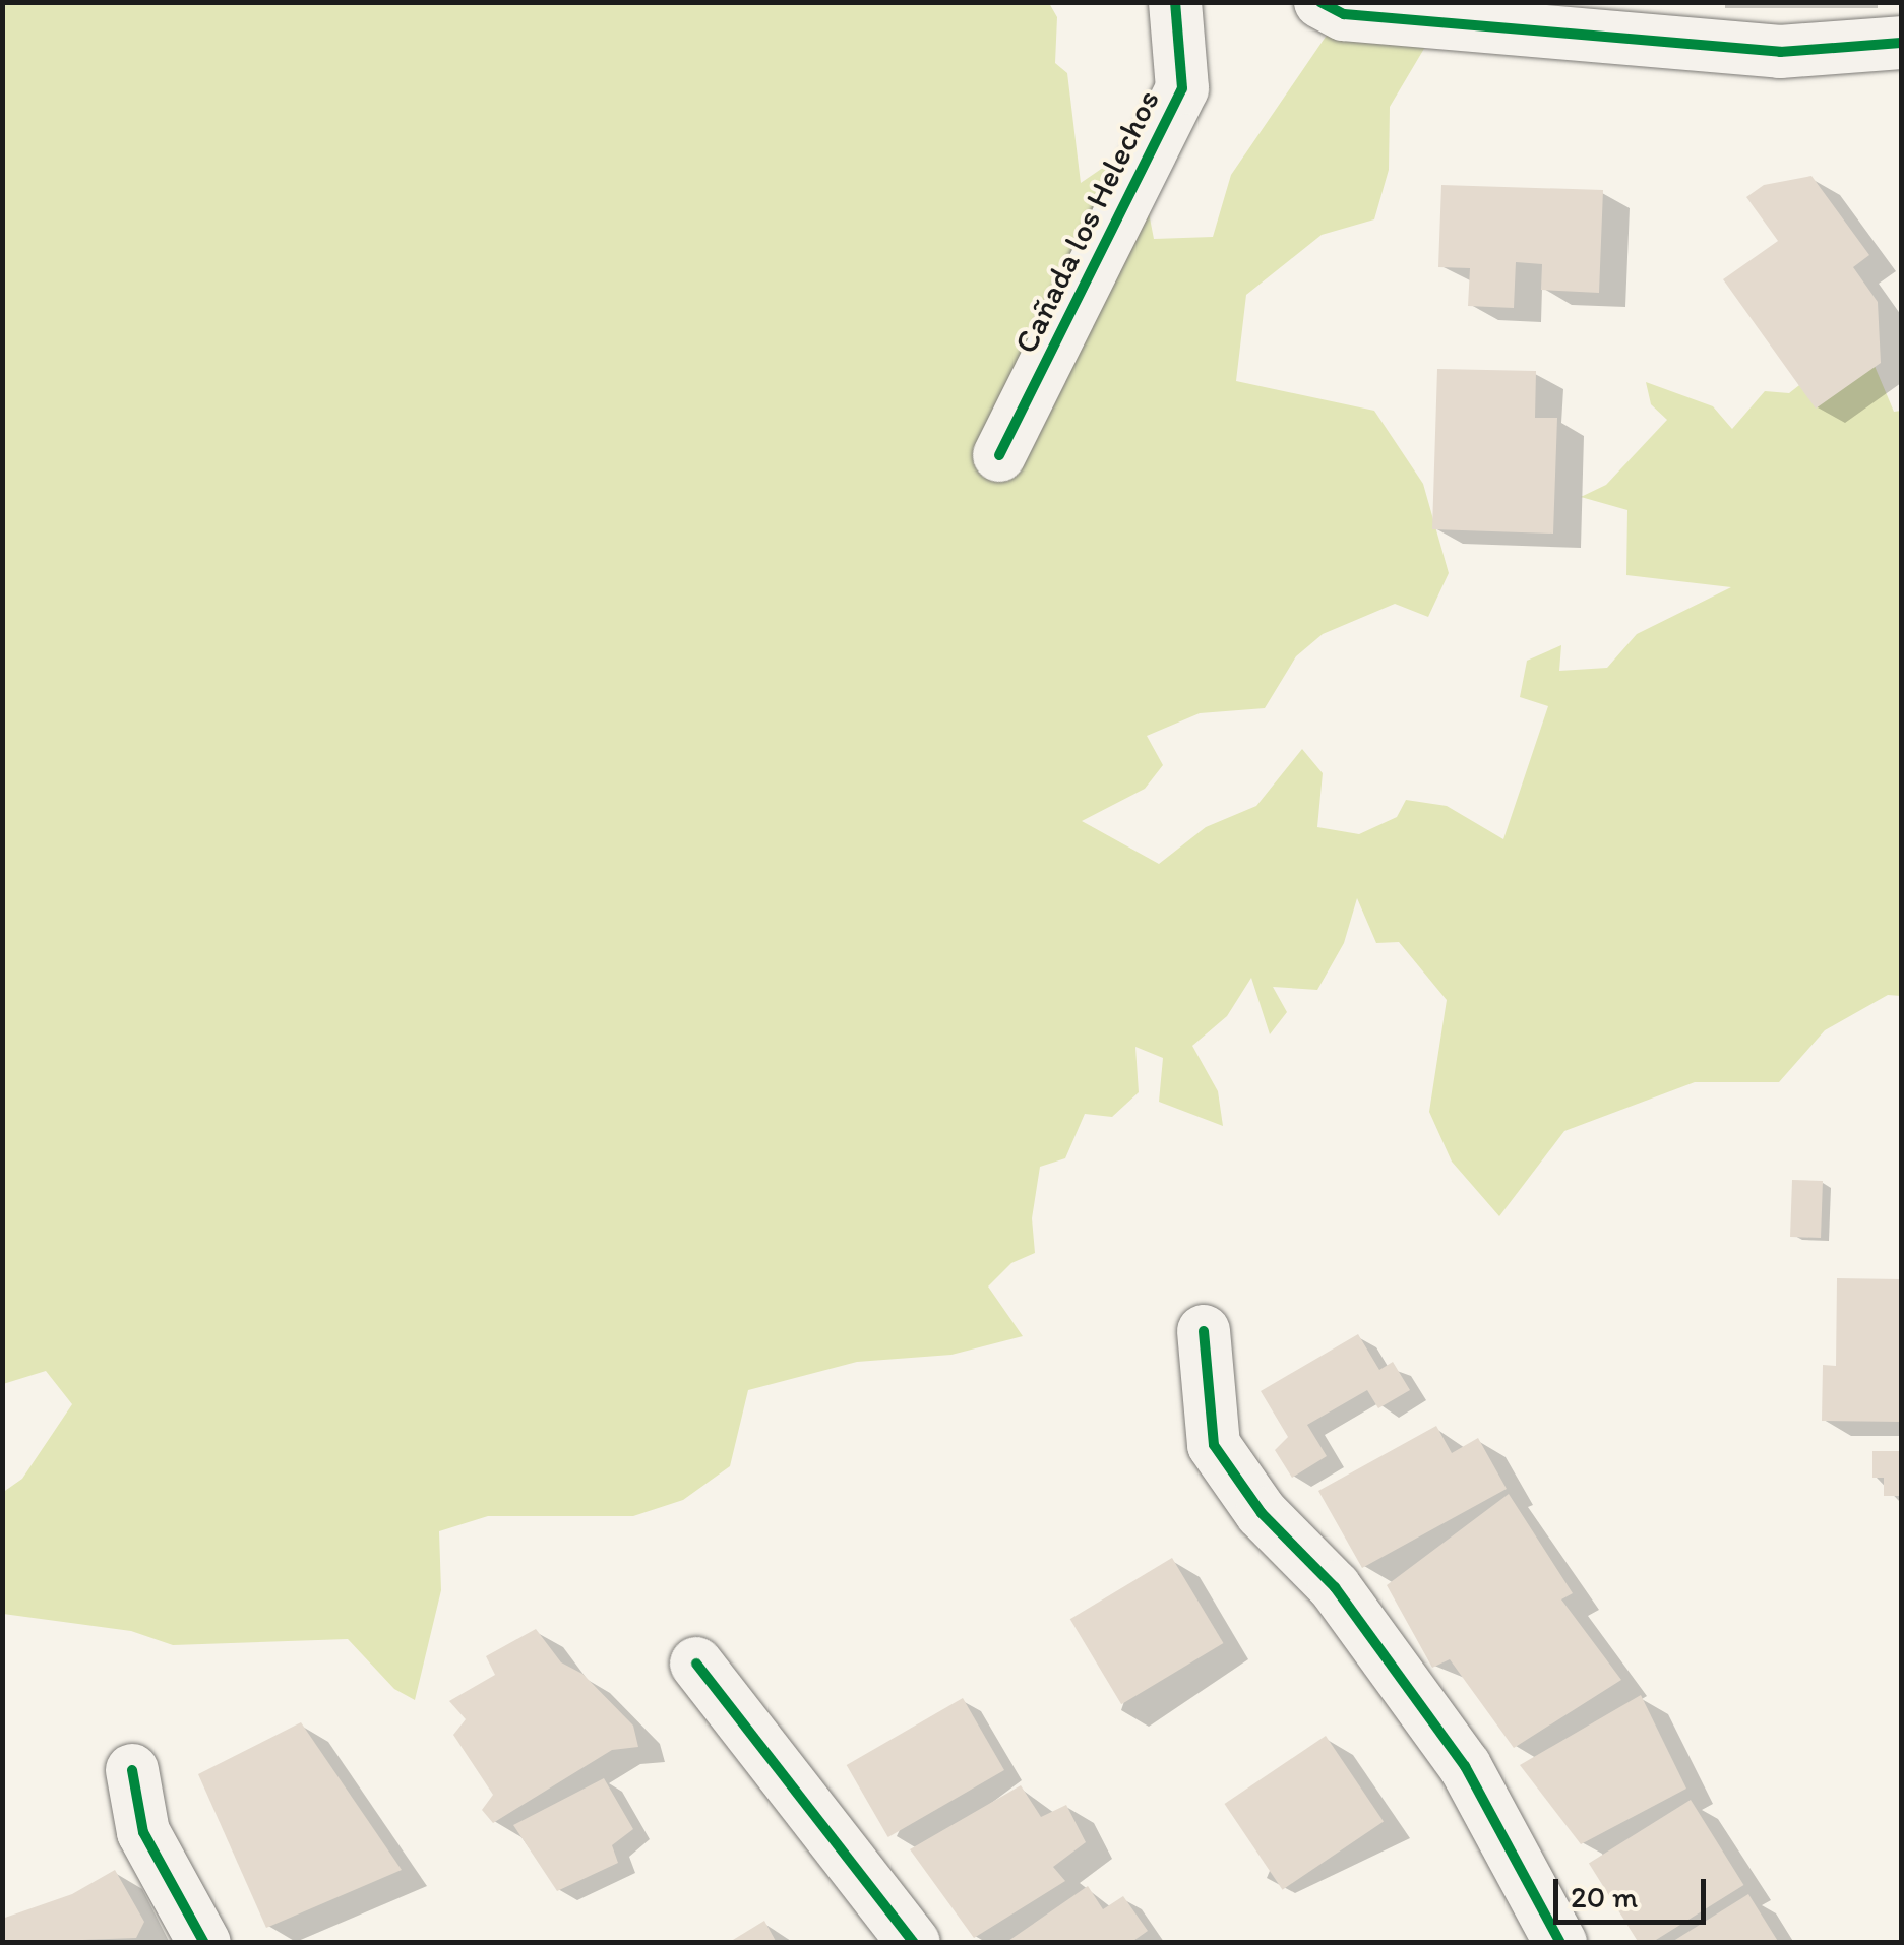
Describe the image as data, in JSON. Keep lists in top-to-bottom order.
{
  "streets": {
    "street": ["Cañada los Helechos"]
  },
  "scale_bar": "20 m"
}
